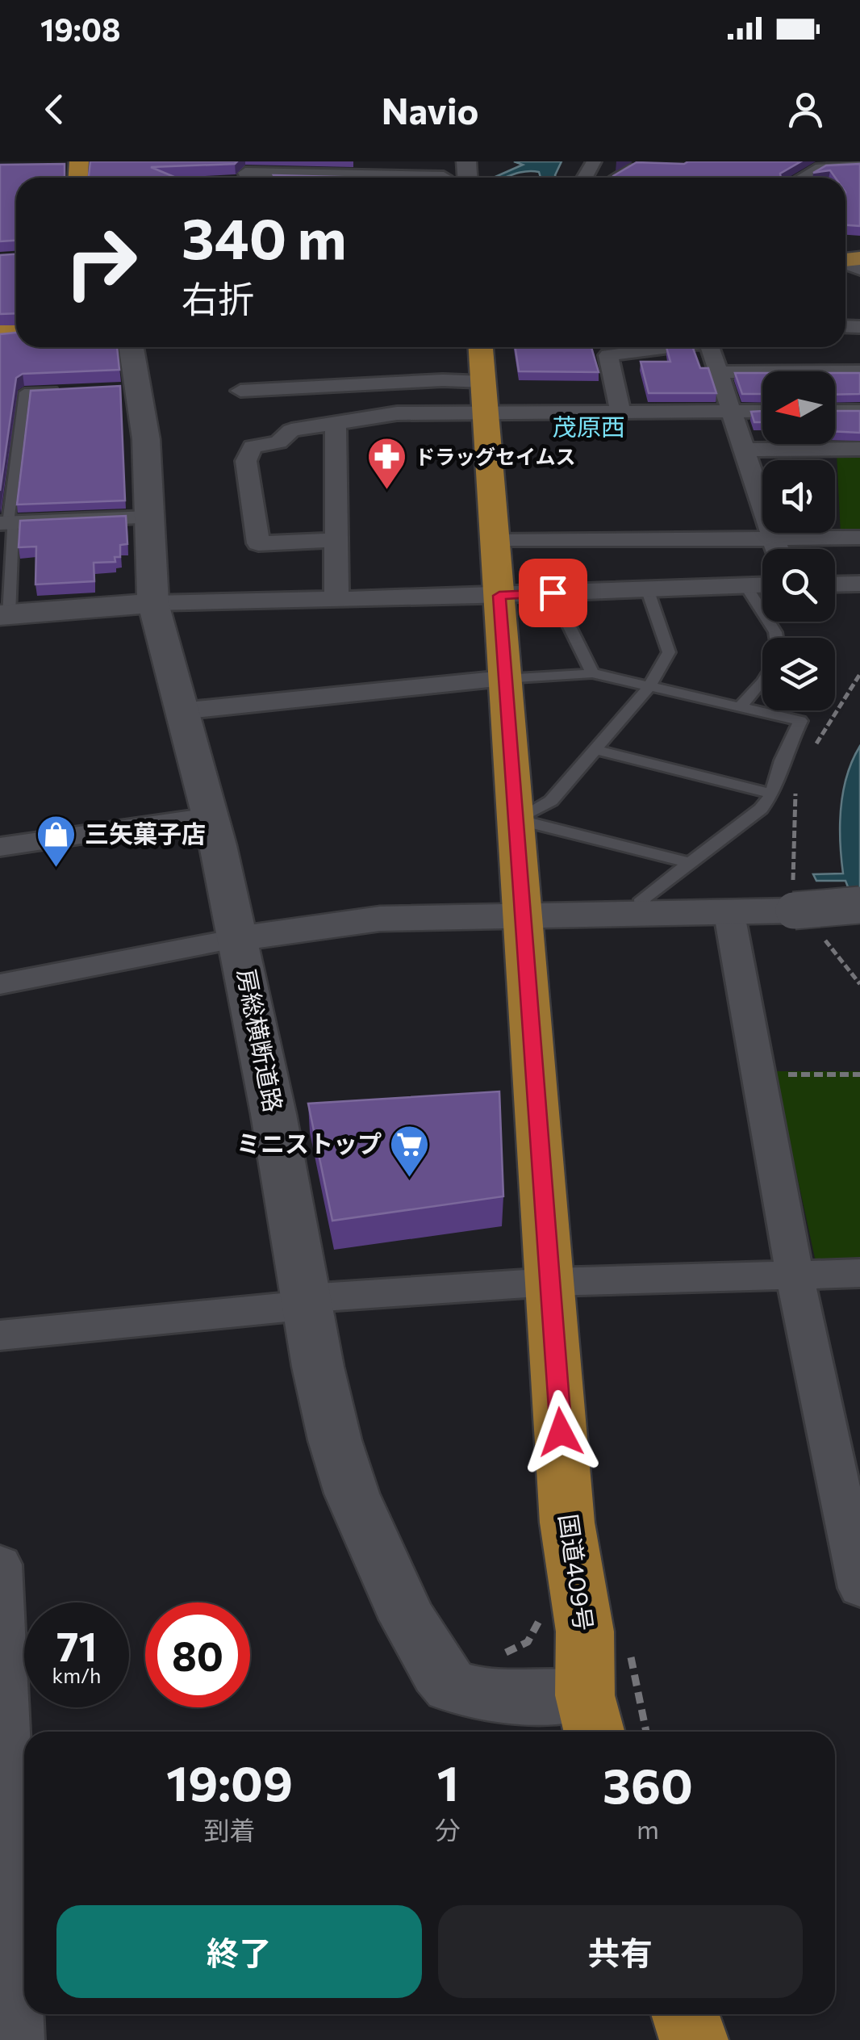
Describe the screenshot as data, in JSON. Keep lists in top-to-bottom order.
{
  "streets": {
    "highway": ["国道409号"],
    "street": ["房総横断道路"]
  },
  "crossings": [
    ["房総横断道路", "国道409号"]
  ],
  "districts": ["茂原西"],
  "places": {
    "pharmacy": ["ドラッグセイムス"],
    "shop": ["三矢菓子店"],
    "supermarket": ["ミニストップ"]
  },
  "north": "left",
  "page": {
    "status": "19:08",
    "header": "Navio",
    "turn": ["340 m", "右折"],
    "speed": "71 km/h",
    "limit": "80",
    "eta": [
      "19:09",
      "到着",
      "1",
      "分",
      "360",
      "m"
    ],
    "buttons": ["終了", "共有"]
  }
}
